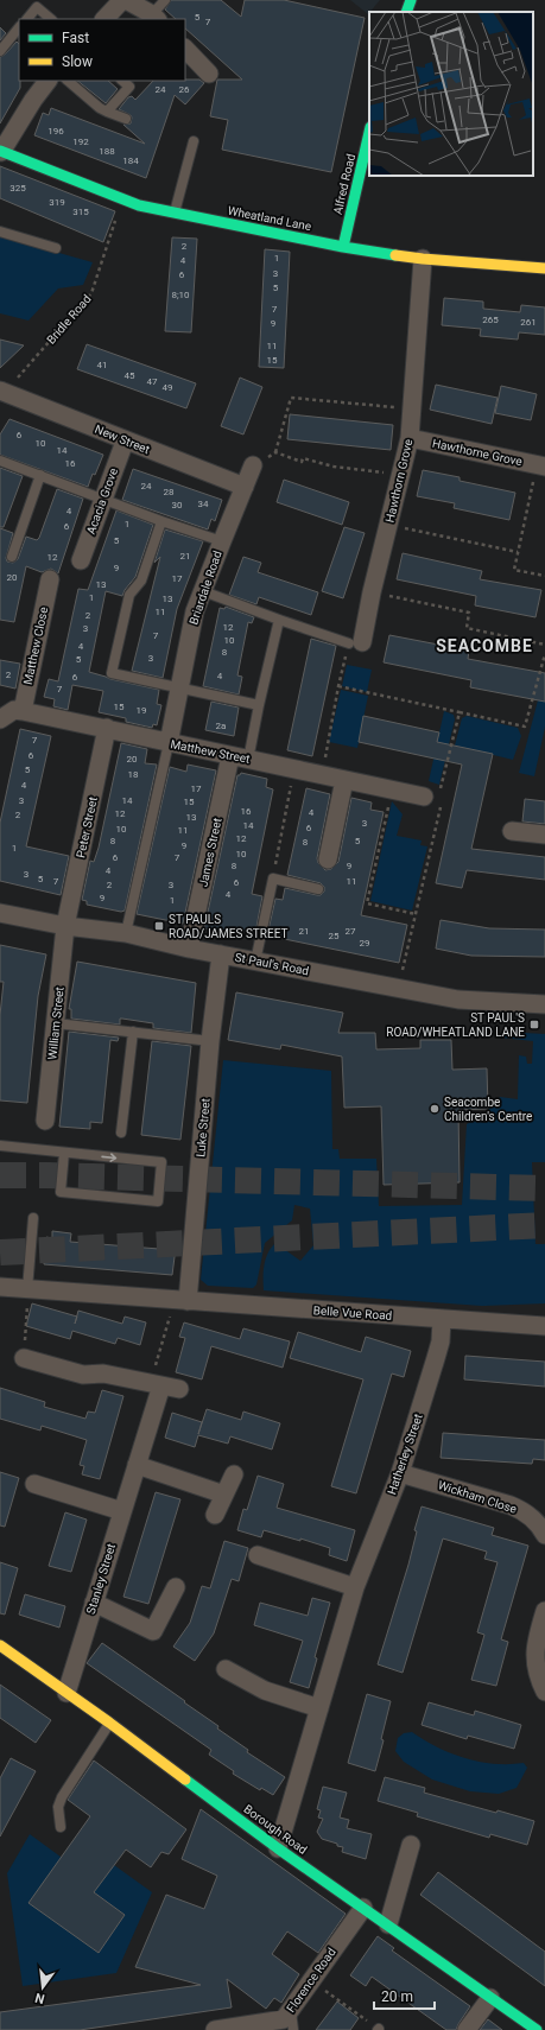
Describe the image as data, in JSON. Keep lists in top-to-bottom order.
{
  "streets": {
    "street": [
      "Alfred Road",
      "Wheatland Lane",
      "New Street",
      "Hawthorne Grove",
      "Hawthorn Grove",
      "Acacia Grove",
      "Briardale Road",
      "Matthew Close",
      "Matthew Street",
      "Peter Street",
      "James Street",
      "St Paul's Road",
      "William Street",
      "Luke Street",
      "Belle Vue Road",
      "Hatherley Street",
      "Wickham Close",
      "Stanley Street",
      "Borough Road",
      "Florence Road"
    ],
    "path": ["Bridle Road"]
  },
  "crossings": [
    ["Alfred Road", "Wheatland Lane"],
    ["Wheatland Lane", "Bridle Road"],
    ["Wheatland Lane", "Hawthorn Grove"],
    ["Bridle Road", "New Street"],
    ["New Street", "Acacia Grove"],
    ["New Street", "Briardale Road"],
    ["Hawthorne Grove", "Hawthorn Grove"],
    ["Briardale Road", "Matthew Street"],
    ["Matthew Close", "Matthew Street"],
    ["Matthew Street", "Peter Street"],
    ["Matthew Street", "James Street"],
    ["Peter Street", "St Paul's Road"],
    ["Peter Street", "William Street"],
    ["James Street", "St Paul's Road"],
    ["St Paul's Road", "William Street"],
    ["St Paul's Road", "Luke Street"],
    ["Luke Street", "Belle Vue Road"],
    ["Belle Vue Road", "Hatherley Street"],
    ["Hatherley Street", "Wickham Close"],
    ["Hatherley Street", "Borough Road"],
    ["Stanley Street", "Borough Road"],
    ["Borough Road", "Florence Road"]
  ],
  "districts": ["SEACOMBE"],
  "places": {
    "transit": ["ST PAULS ROAD/JAMES STREET", "ST PAUL'S ROAD/WHEATLAND LANE"],
    "other": ["Seacombe Children's Centre"]
  },
  "house_numbers": [
    "5",
    "7",
    "24",
    "26",
    "196",
    "192",
    "188",
    "184",
    "325",
    "319",
    "315",
    "2",
    "1",
    "4",
    "3",
    "6",
    "5",
    "8;10",
    "7",
    "265",
    "261",
    "9",
    "11",
    "15",
    "41",
    "45",
    "47",
    "49",
    "6",
    "10",
    "14",
    "16",
    "24",
    "28",
    "34",
    "30",
    "4",
    "1",
    "6",
    "5",
    "21",
    "12",
    "9",
    "20",
    "17",
    "13",
    "1",
    "13",
    "11",
    "2",
    "12",
    "3",
    "7",
    "10",
    "4",
    "8",
    "3",
    "5",
    "2",
    "4",
    "6",
    "7",
    "15",
    "19",
    "2a",
    "7",
    "6",
    "20",
    "5",
    "18",
    "4",
    "17",
    "3",
    "14",
    "15",
    "16",
    "4",
    "12",
    "2",
    "13",
    "3",
    "14",
    "6",
    "10",
    "11",
    "12",
    "8",
    "5",
    "8",
    "9",
    "1",
    "10",
    "6",
    "7",
    "8",
    "9",
    "4",
    "3",
    "5",
    "7",
    "11",
    "6",
    "2",
    "3",
    "4",
    "9",
    "1",
    "21",
    "27",
    "25",
    "29"
  ],
  "legend": ["Fast", "Slow"],
  "scale_bar": "20 m",
  "north": "bottom"
}
